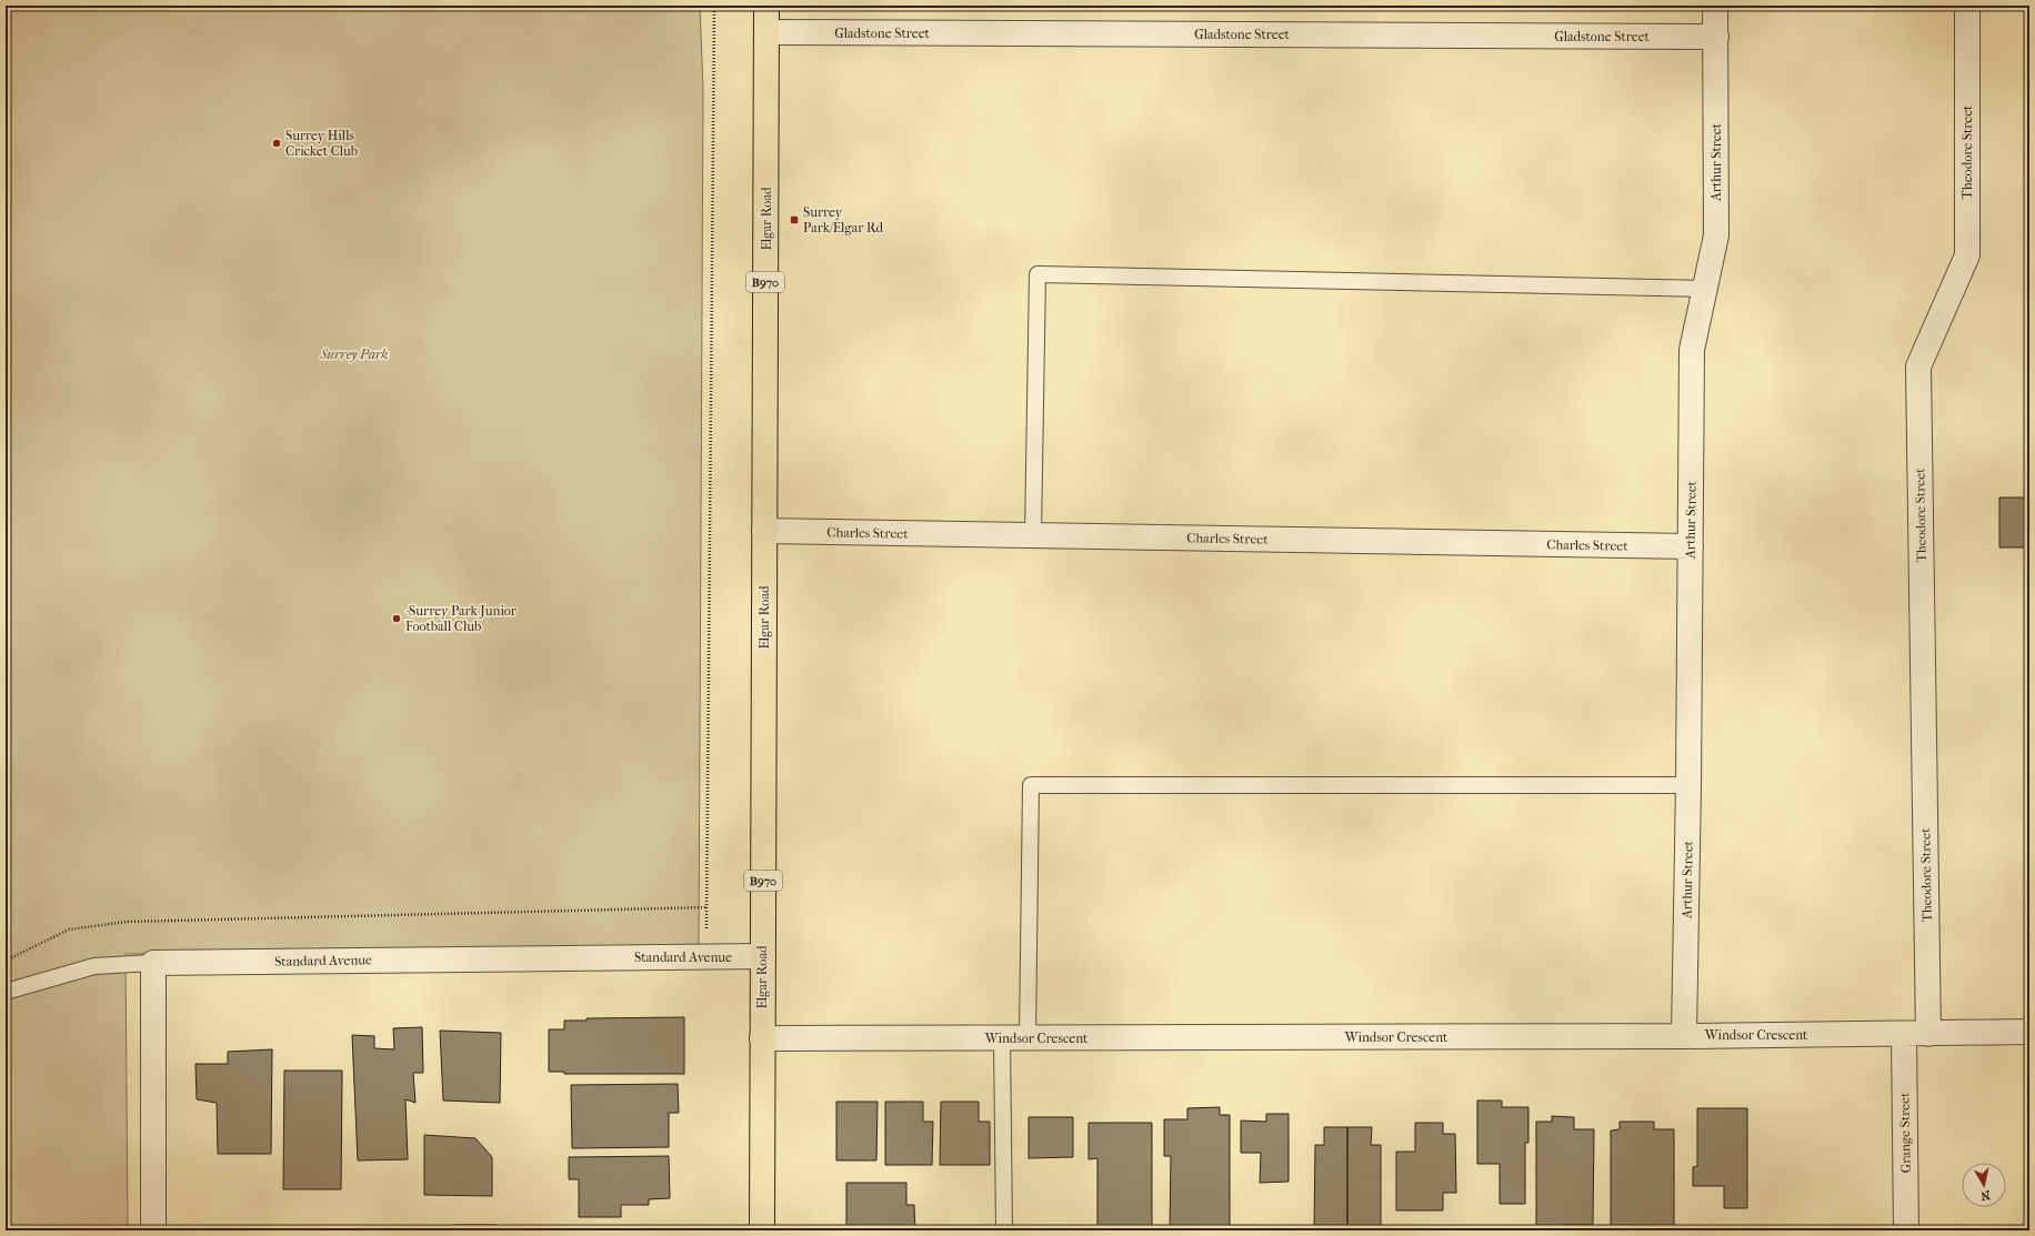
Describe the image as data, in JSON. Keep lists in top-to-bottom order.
{
  "streets": {
    "main road": ["Elgar Road", "B970"],
    "street": [
      "Gladstone Street",
      "Theodore Street",
      "Arthur Street",
      "Charles Street",
      "Standard Avenue",
      "Windsor Crescent",
      "Grange Street"
    ]
  },
  "crossings": [
    ["Gladstone Street", "Arthur Street"],
    ["Gladstone Street", "Elgar Road"],
    ["Theodore Street", "Windsor Crescent"],
    ["Arthur Street", "Charles Street"],
    ["Arthur Street", "Windsor Crescent"],
    ["Elgar Road", "Charles Street"],
    ["Elgar Road", "Standard Avenue"],
    ["Elgar Road", "Windsor Crescent"],
    ["Windsor Crescent", "Grange Street"]
  ],
  "parks": ["Surrey Park"],
  "places": {
    "other": ["Surrey Hills Cricket Club", "-Surrey Park Junior Football Club"],
    "transit": ["Surrey Park/Elgar Rd"]
  },
  "north": "bottom"
}
